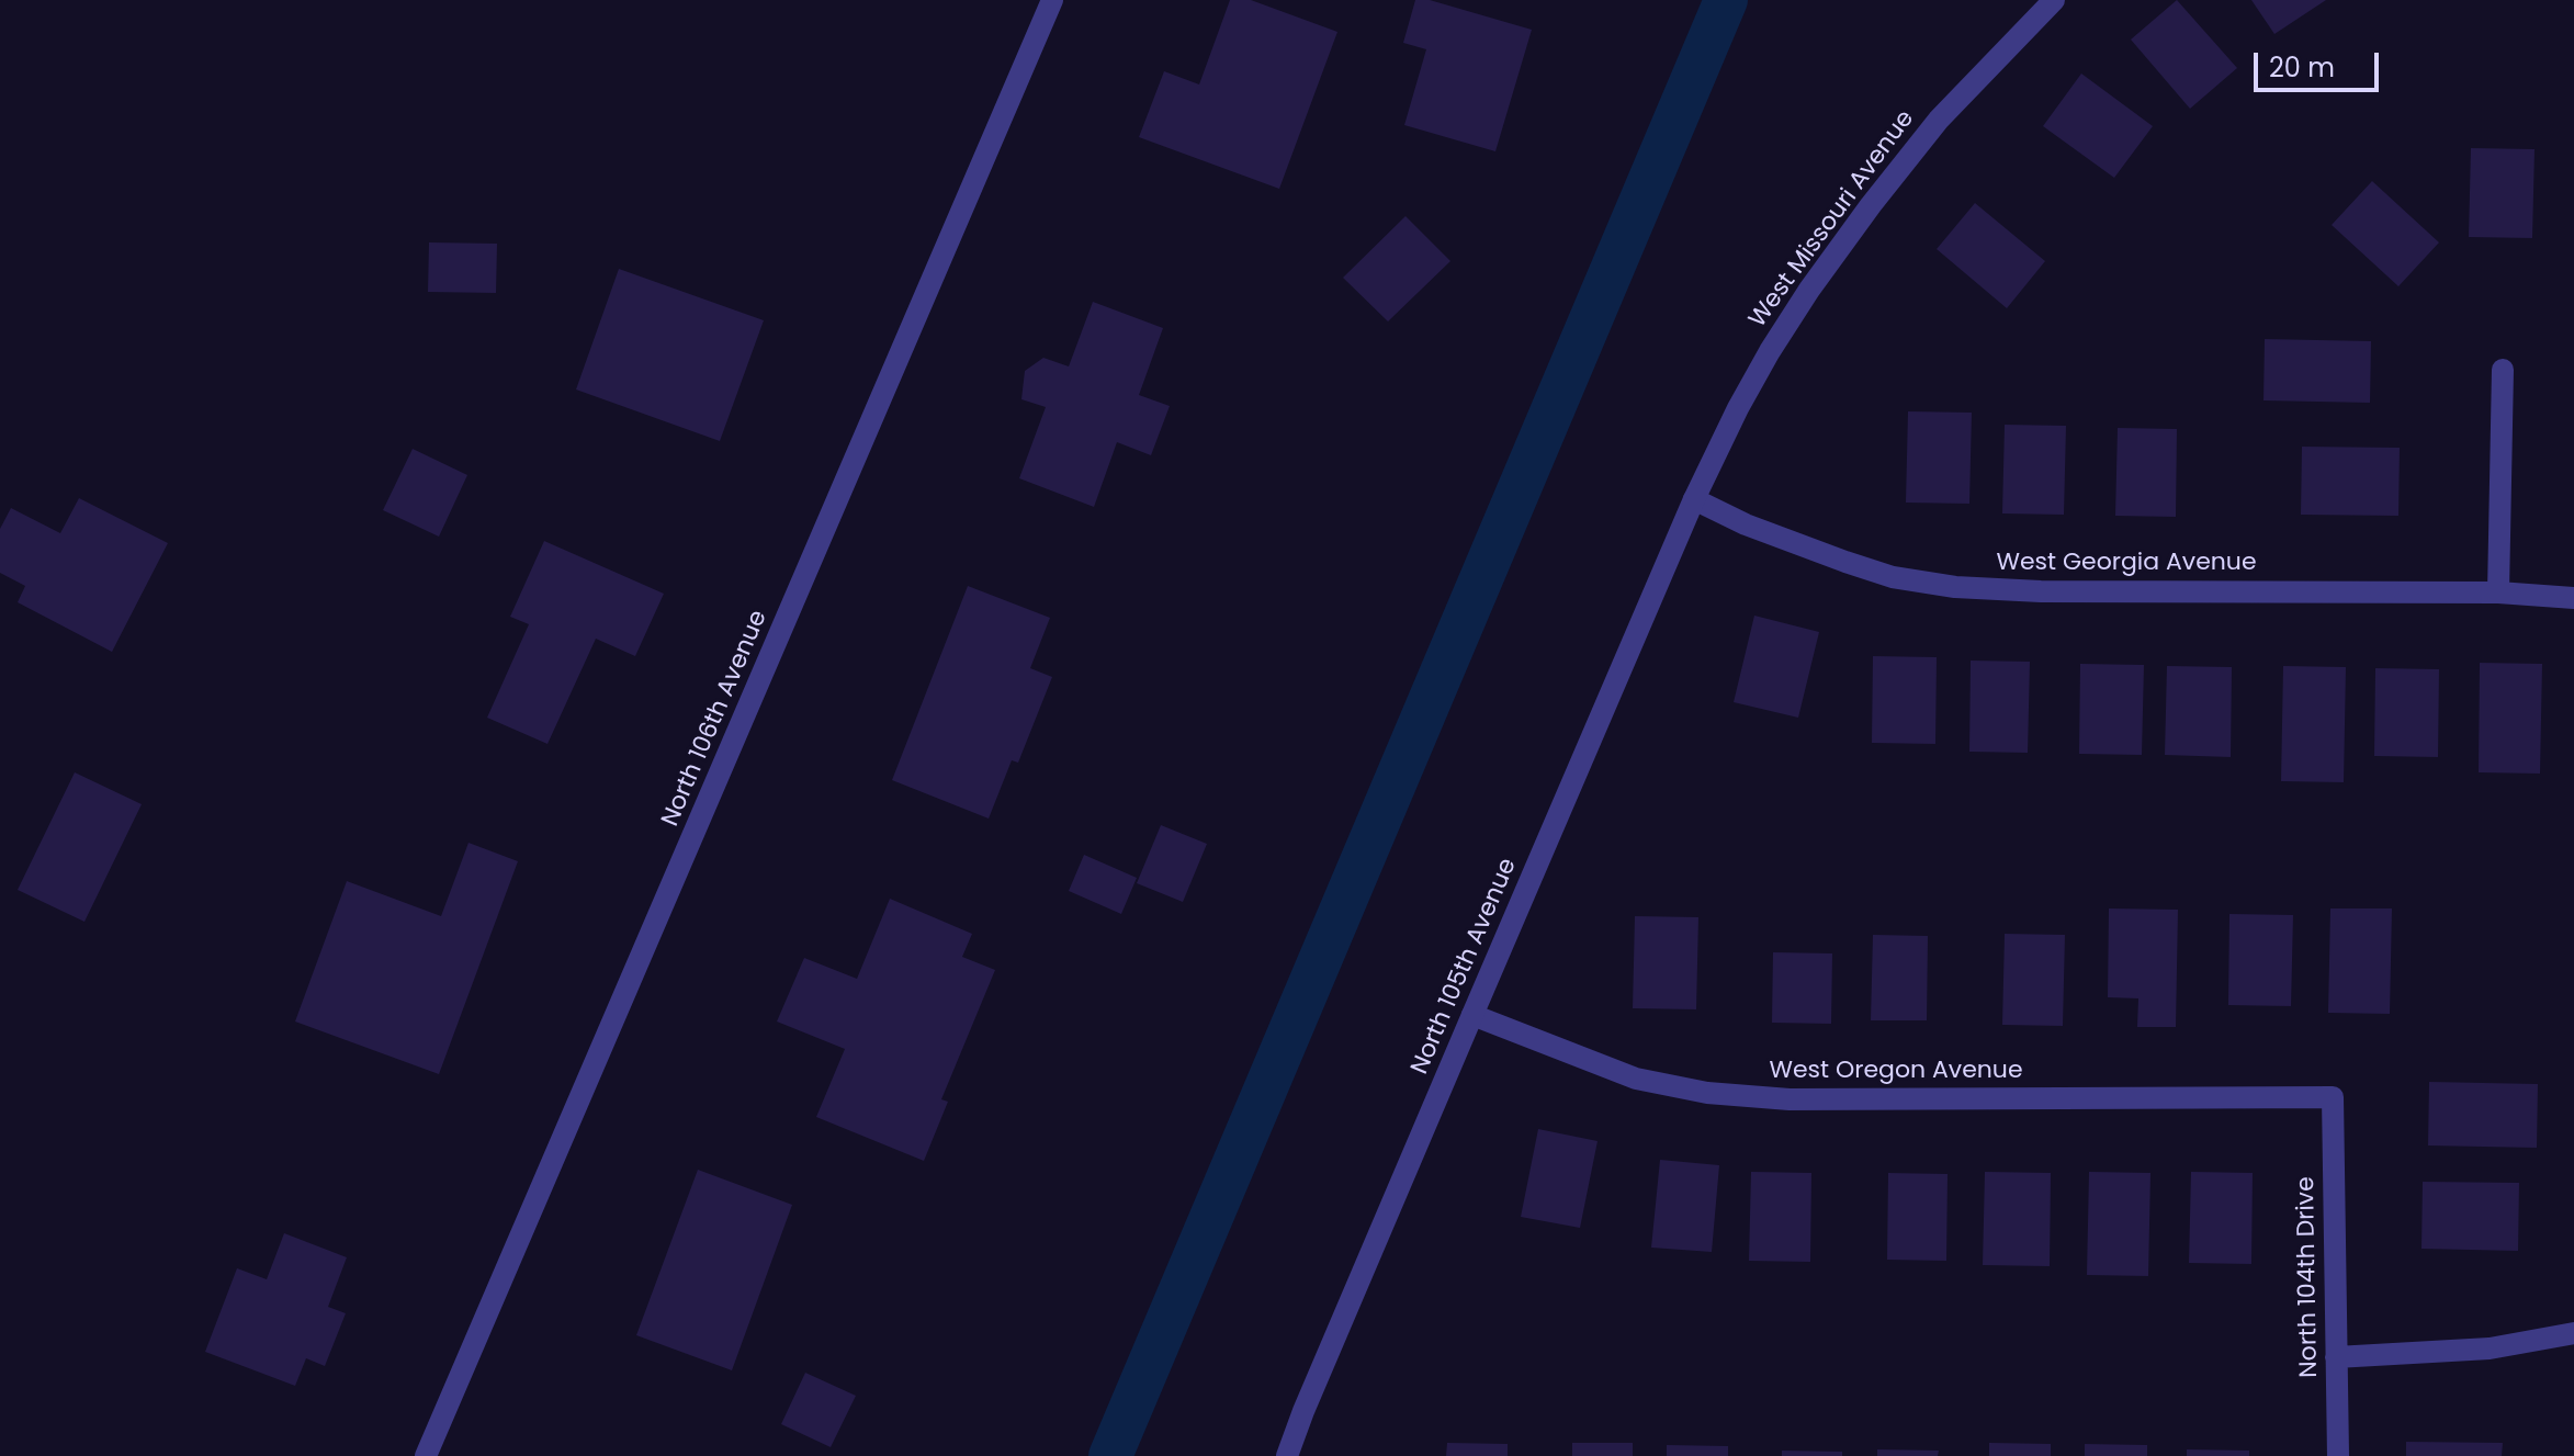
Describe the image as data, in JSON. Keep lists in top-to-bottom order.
{
  "streets": {
    "street": [
      "West Missouri Avenue",
      "West Georgia Avenue",
      "North 106th Avenue",
      "North 105th Avenue",
      "West Oregon Avenue",
      "North 104th Drive"
    ]
  },
  "crossings": [
    ["West Missouri Avenue", "West Georgia Avenue"],
    ["West Missouri Avenue", "North 105th Avenue"],
    ["West Georgia Avenue", "North 105th Avenue"],
    ["North 105th Avenue", "West Oregon Avenue"],
    ["West Oregon Avenue", "North 104th Drive"]
  ],
  "scale_bar": "20 m"
}
